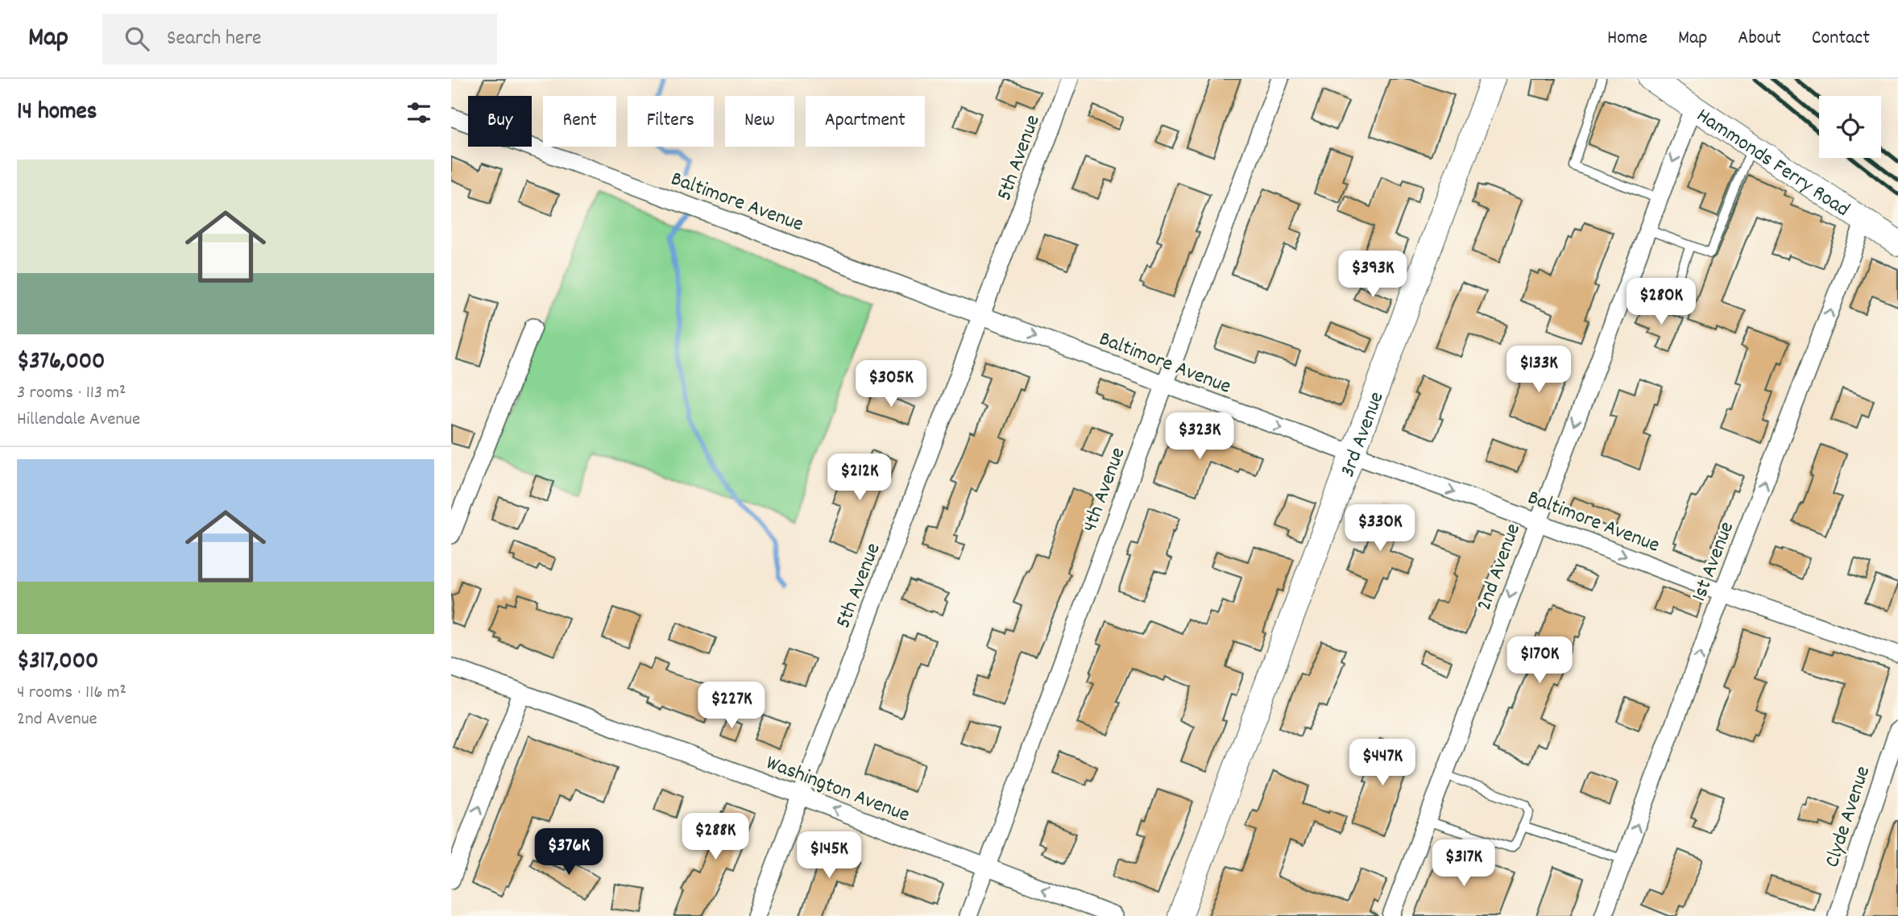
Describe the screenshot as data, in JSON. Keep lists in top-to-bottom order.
{
  "streets": {
    "street": [
      "5th Avenue",
      "Hammonds Ferry Road",
      "Baltimore Avenue",
      "3rd Avenue",
      "4th Avenue",
      "1st Avenue",
      "2nd Avenue",
      "Washington Avenue",
      "Clyde Avenue"
    ]
  },
  "crossings": [
    ["5th Avenue", "Baltimore Avenue"],
    ["5th Avenue", "Washington Avenue"],
    ["Hammonds Ferry Road", "1st Avenue"],
    ["Hammonds Ferry Road", "2nd Avenue"],
    ["Baltimore Avenue", "3rd Avenue"],
    ["Baltimore Avenue", "4th Avenue"],
    ["Baltimore Avenue", "1st Avenue"],
    ["Baltimore Avenue", "2nd Avenue"],
    ["4th Avenue", "Washington Avenue"]
  ],
  "one_way": [
    "Baltimore Avenue",
    "1st Avenue",
    "2nd Avenue",
    "Washington Avenue"
  ],
  "page": {
    "header": "Map",
    "search": "Search here",
    "nav": [
      "Home",
      "Map",
      "About",
      "Contact"
    ],
    "heading": "14 homes",
    "chip": [
      "Buy",
      "Rent",
      "Filters",
      "New",
      "Apartment"
    ],
    "list": [
      {
        "name": "$376,000",
        "note": "3 rooms · 113 m² · Hillendale Avenue"
      },
      {
        "name": "$317,000",
        "note": "4 rooms · 116 m² · 2nd Avenue"
      }
    ],
    "price": [
      "$393K",
      "$280K",
      "$133K",
      "$305K",
      "$323K",
      "$212K",
      "$330K",
      "$170K",
      "$227K",
      "$447K",
      "$288K",
      "$376K",
      "$145K",
      "$317K"
    ]
  }
}
